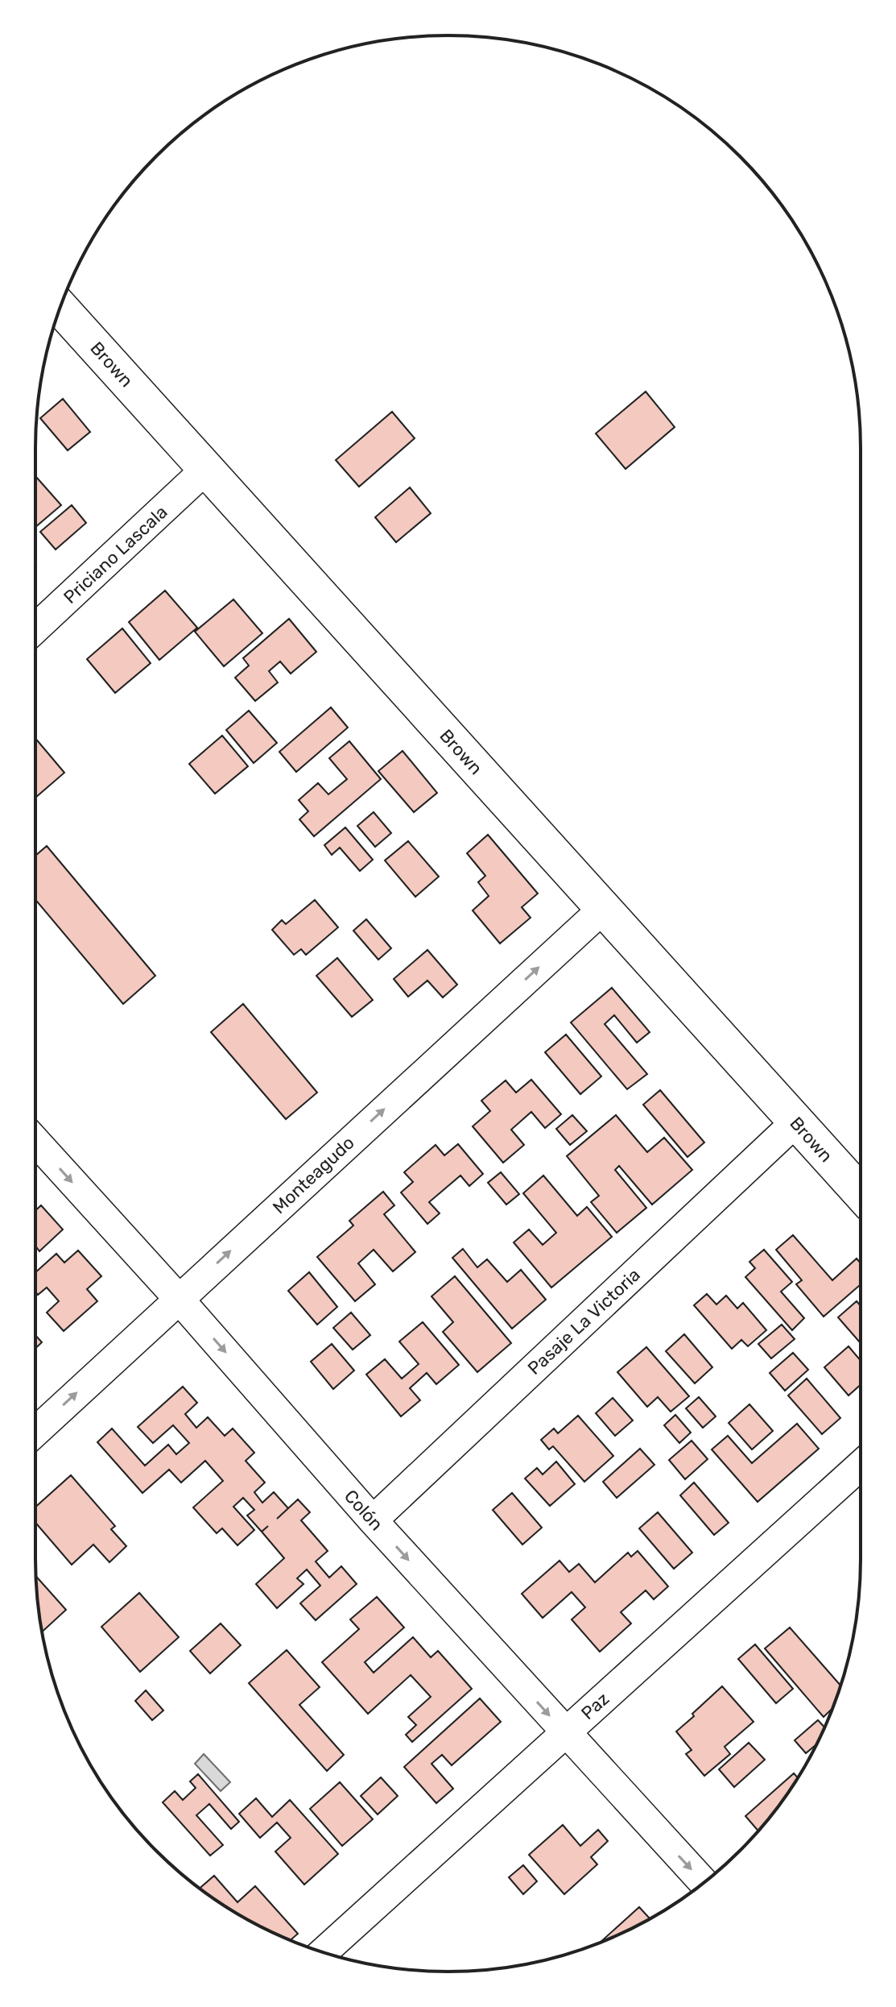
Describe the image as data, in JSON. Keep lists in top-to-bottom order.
{
  "streets": {
    "street": [
      "Brown",
      "Priciano Lascala",
      "Monteagudo",
      "Pasaje La Victoria",
      "Colón",
      "Paz"
    ]
  },
  "crossings": [
    ["Brown", "Priciano Lascala"],
    ["Brown", "Monteagudo"],
    ["Brown", "Pasaje La Victoria"],
    ["Monteagudo", "Colón"],
    ["Pasaje La Victoria", "Colón"],
    ["Colón", "Paz"]
  ],
  "one_way": ["Monteagudo", "Colón"]
}
